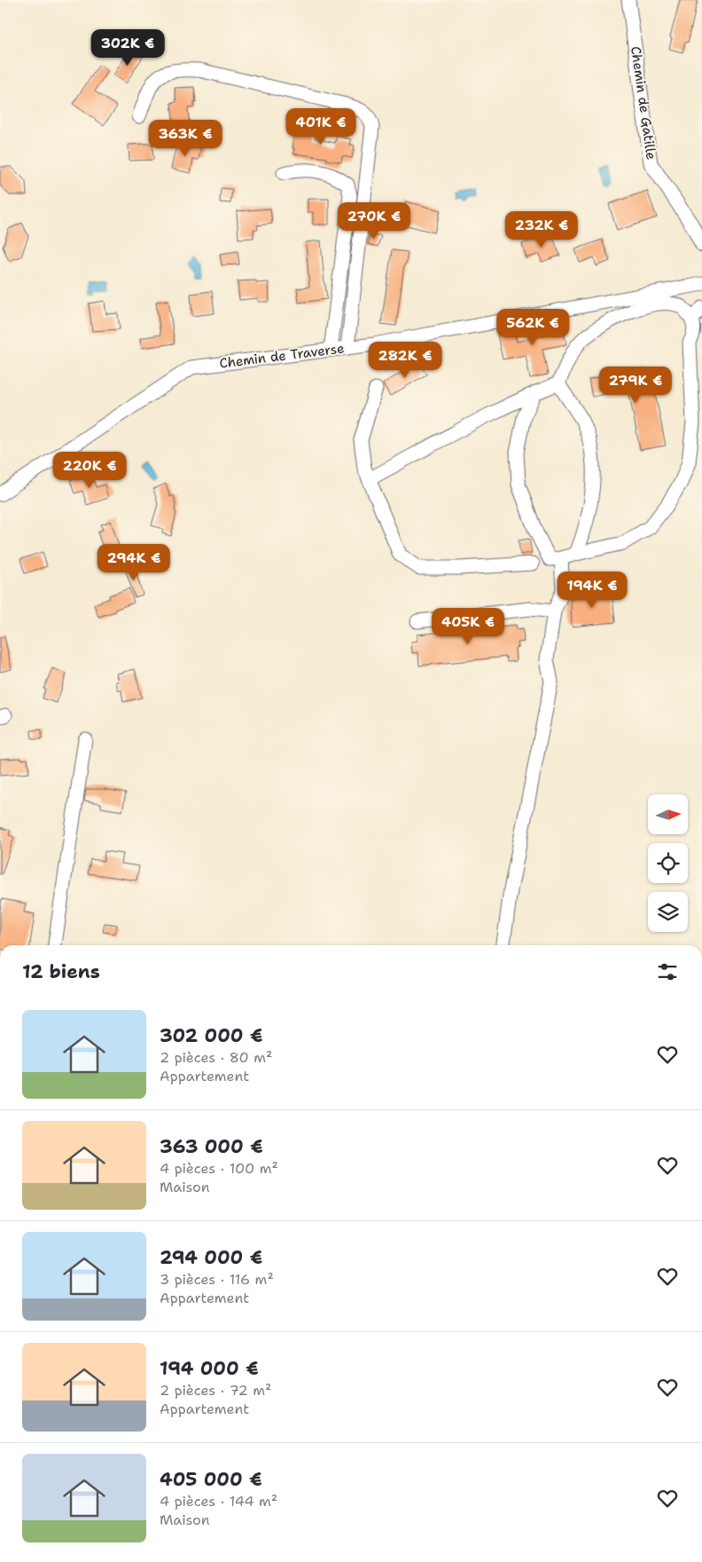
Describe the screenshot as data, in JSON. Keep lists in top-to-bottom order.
{
  "streets": {
    "street": ["Chemin de Gatille", "Chemin de Traverse"]
  },
  "north": "right",
  "page": {
    "price": [
      "302K €",
      "401K €",
      "363K €",
      "270K €",
      "232K €",
      "562K €",
      "282K €",
      "279K €",
      "220K €",
      "294K €",
      "194K €",
      "405K €"
    ],
    "heading": "12 biens",
    "list": [
      {
        "name": "302 000 €",
        "note": "2 pièces · 80 m² · Appartement"
      },
      {
        "name": "363 000 €",
        "note": "4 pièces · 100 m² · Maison"
      },
      {
        "name": "294 000 €",
        "note": "3 pièces · 116 m² · Appartement"
      },
      {
        "name": "194 000 €",
        "note": "2 pièces · 72 m² · Appartement"
      },
      {
        "name": "405 000 €",
        "note": "4 pièces · 144 m² · Maison"
      }
    ]
  }
}
